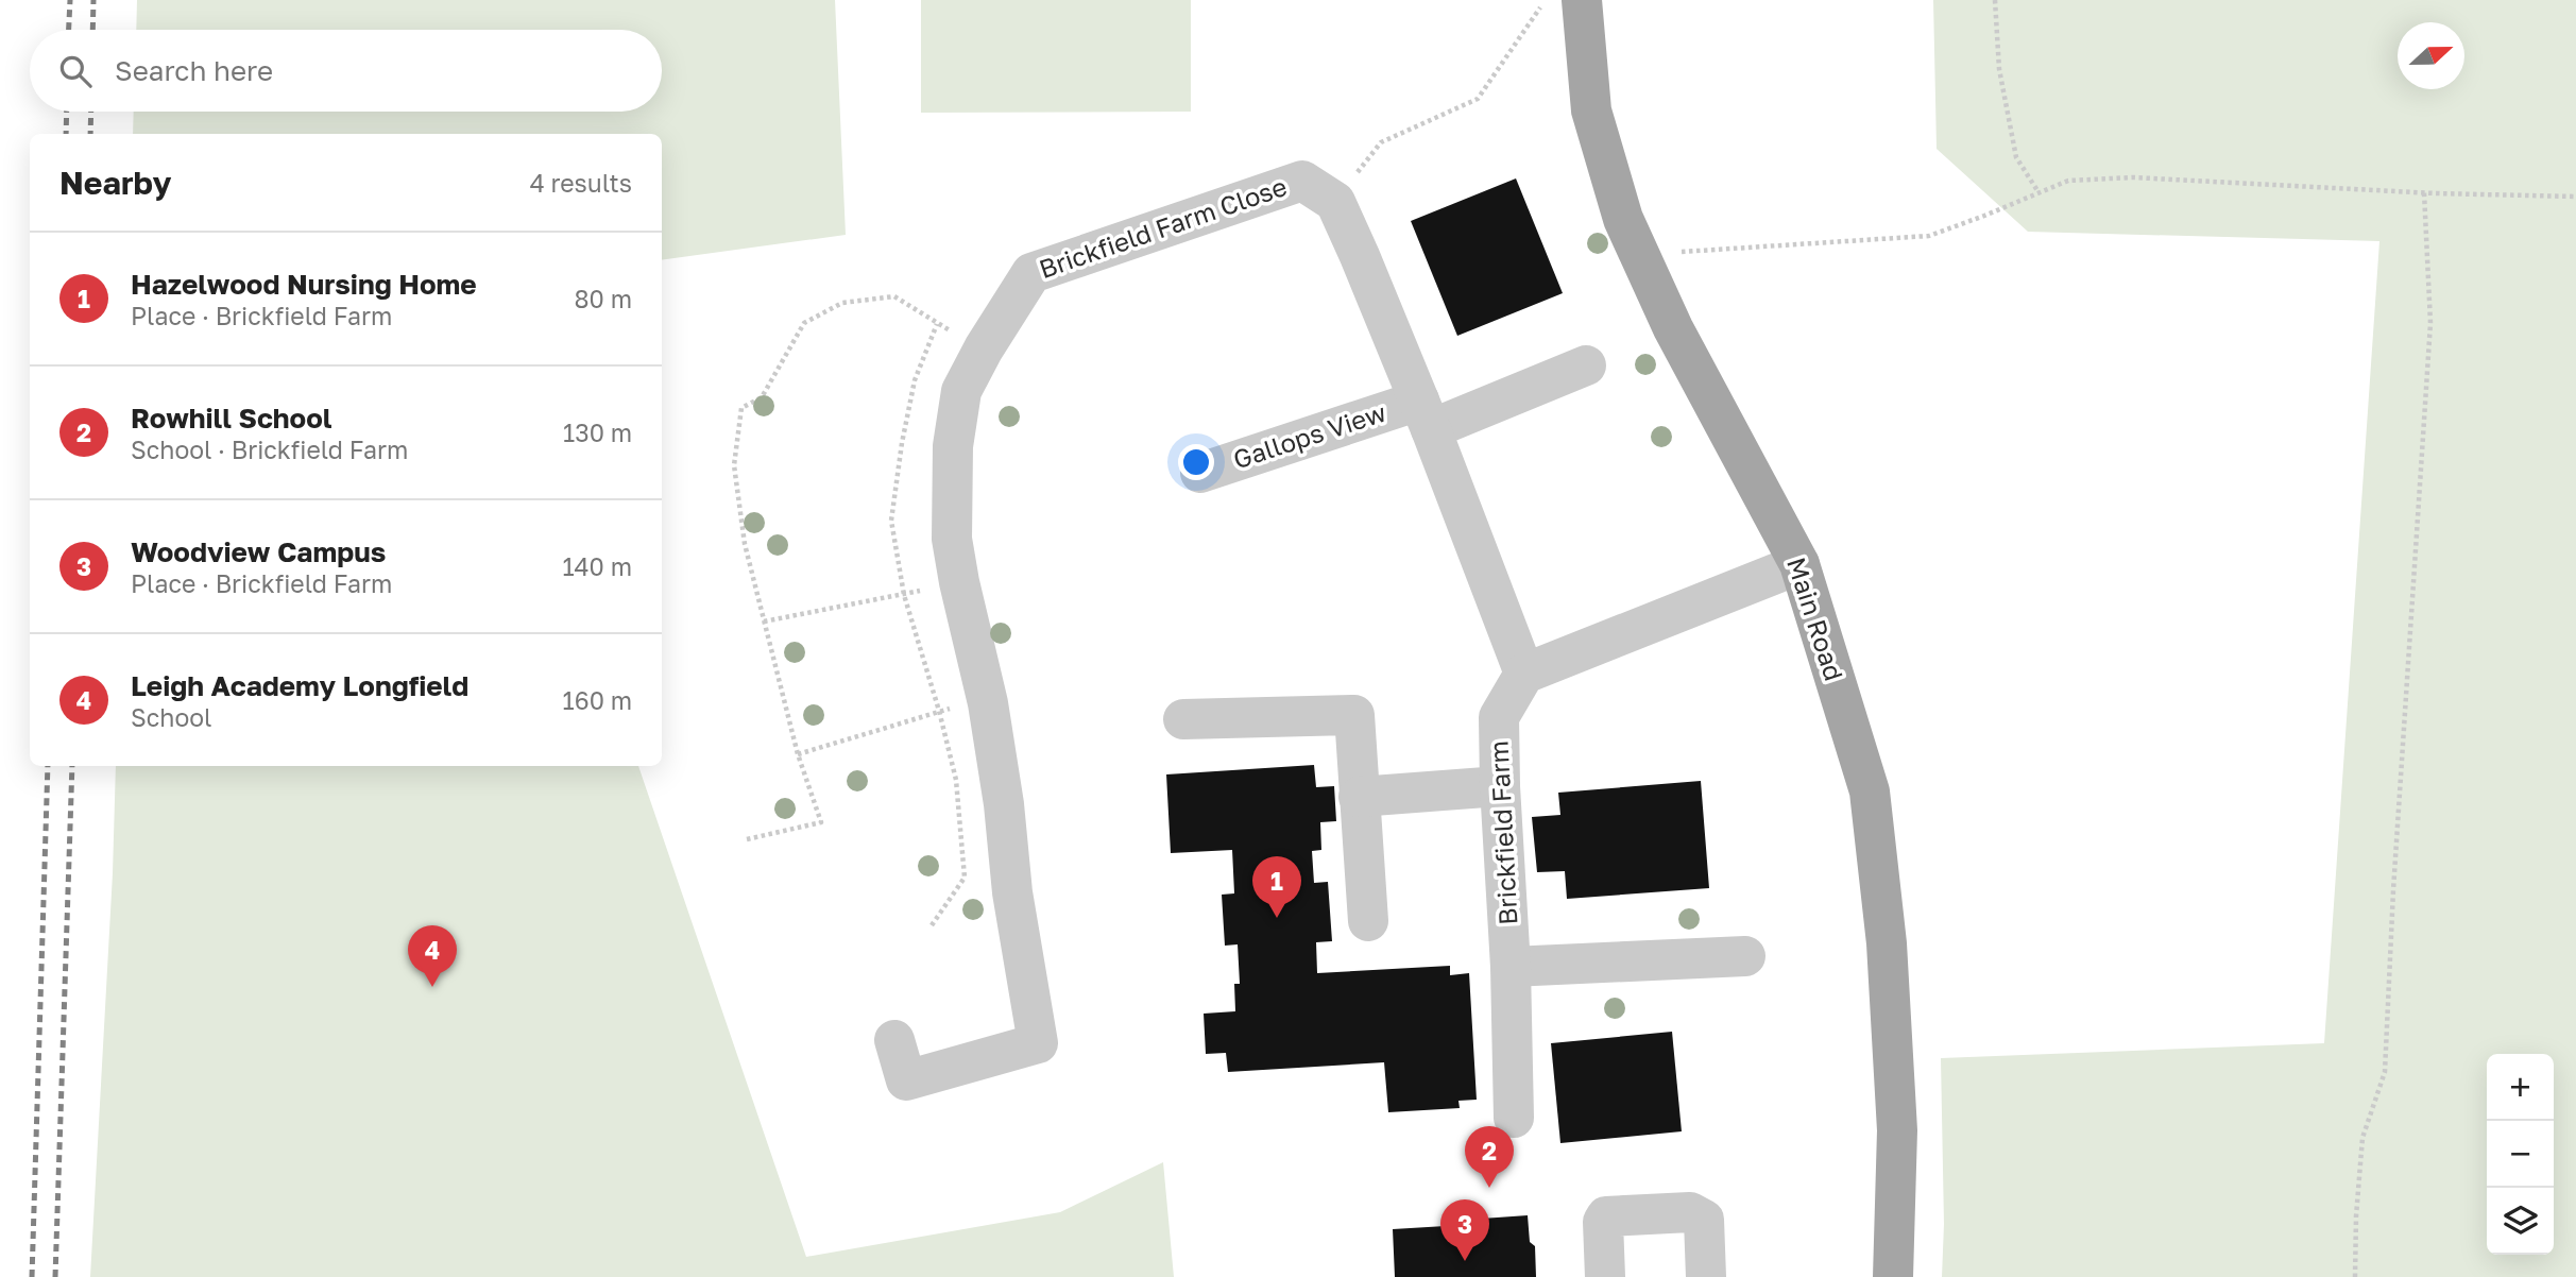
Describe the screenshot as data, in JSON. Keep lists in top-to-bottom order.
{
  "streets": {
    "main road": ["Main Road"],
    "street": ["Brickfield Farm Close", "Gallops View", "Brickfield Farm"]
  },
  "north": "right",
  "page": {
    "search": "Search here",
    "heading": ["Nearby", "4 results"],
    "list": [
      {
        "mark": "1",
        "name": "Hazelwood Nursing Home",
        "note": "Place · Brickfield Farm",
        "value": "80 m"
      },
      {
        "mark": "2",
        "name": "Rowhill School",
        "note": "School · Brickfield Farm",
        "value": "130 m"
      },
      {
        "mark": "3",
        "name": "Woodview Campus",
        "note": "Place · Brickfield Farm",
        "value": "140 m"
      },
      {
        "mark": "4",
        "name": "Leigh Academy Longfield",
        "note": "School",
        "value": "160 m"
      }
    ],
    "pins": [
      "1",
      "4",
      "2",
      "3"
    ],
    "map_buttons": ["+", "−"]
  }
}
